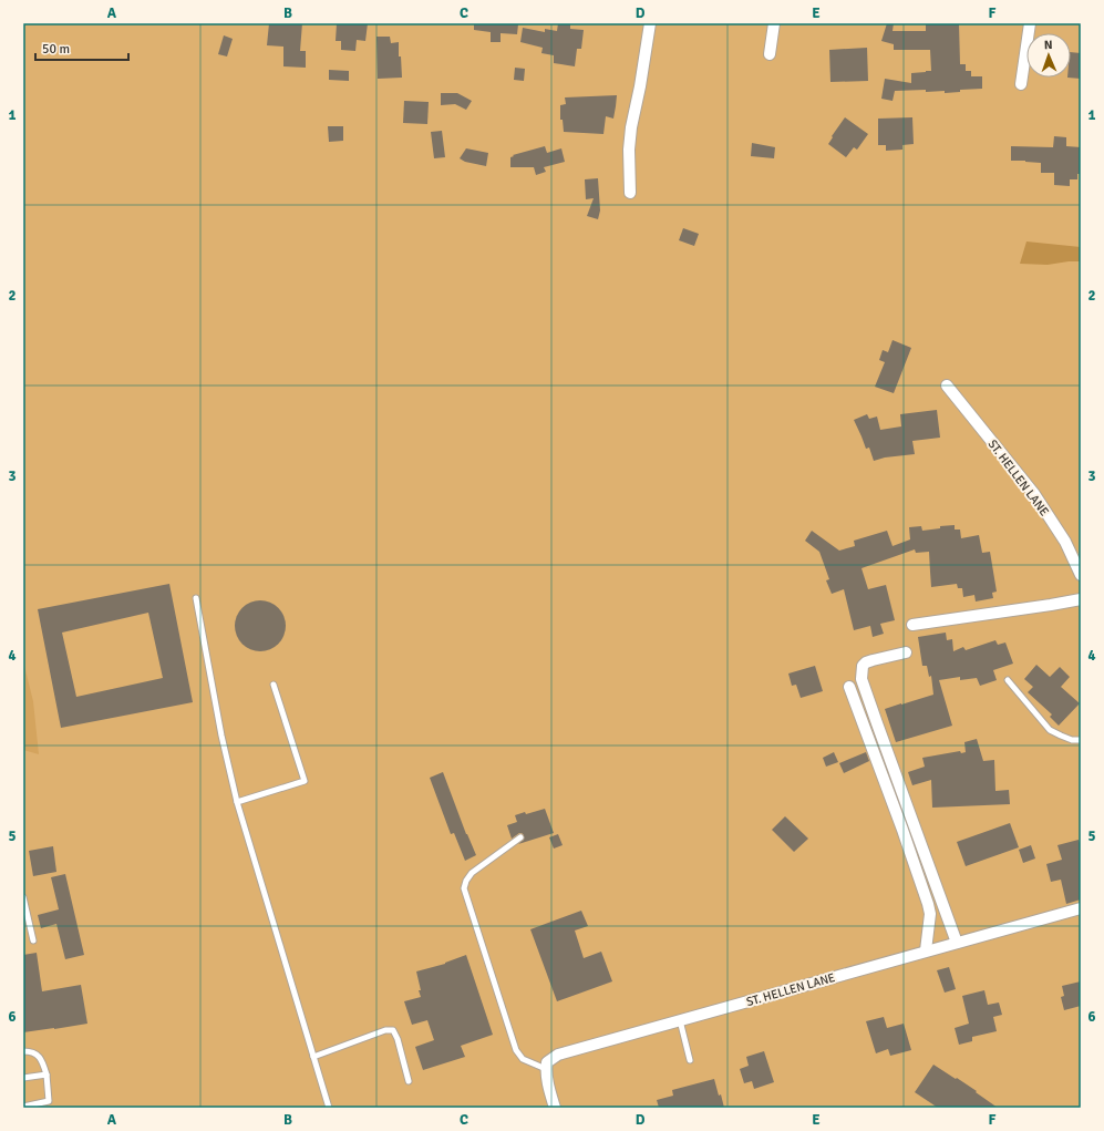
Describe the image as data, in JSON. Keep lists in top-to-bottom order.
{
  "streets": {
    "street": ["ST. HELLEN LANE"]
  },
  "scale_bar": "50 m",
  "north": "top",
  "grid": {
    "columns": [
      "A",
      "B",
      "C",
      "D",
      "E",
      "F"
    ],
    "rows": [
      "1",
      "2",
      "3",
      "4",
      "5",
      "6"
    ]
  }
}
